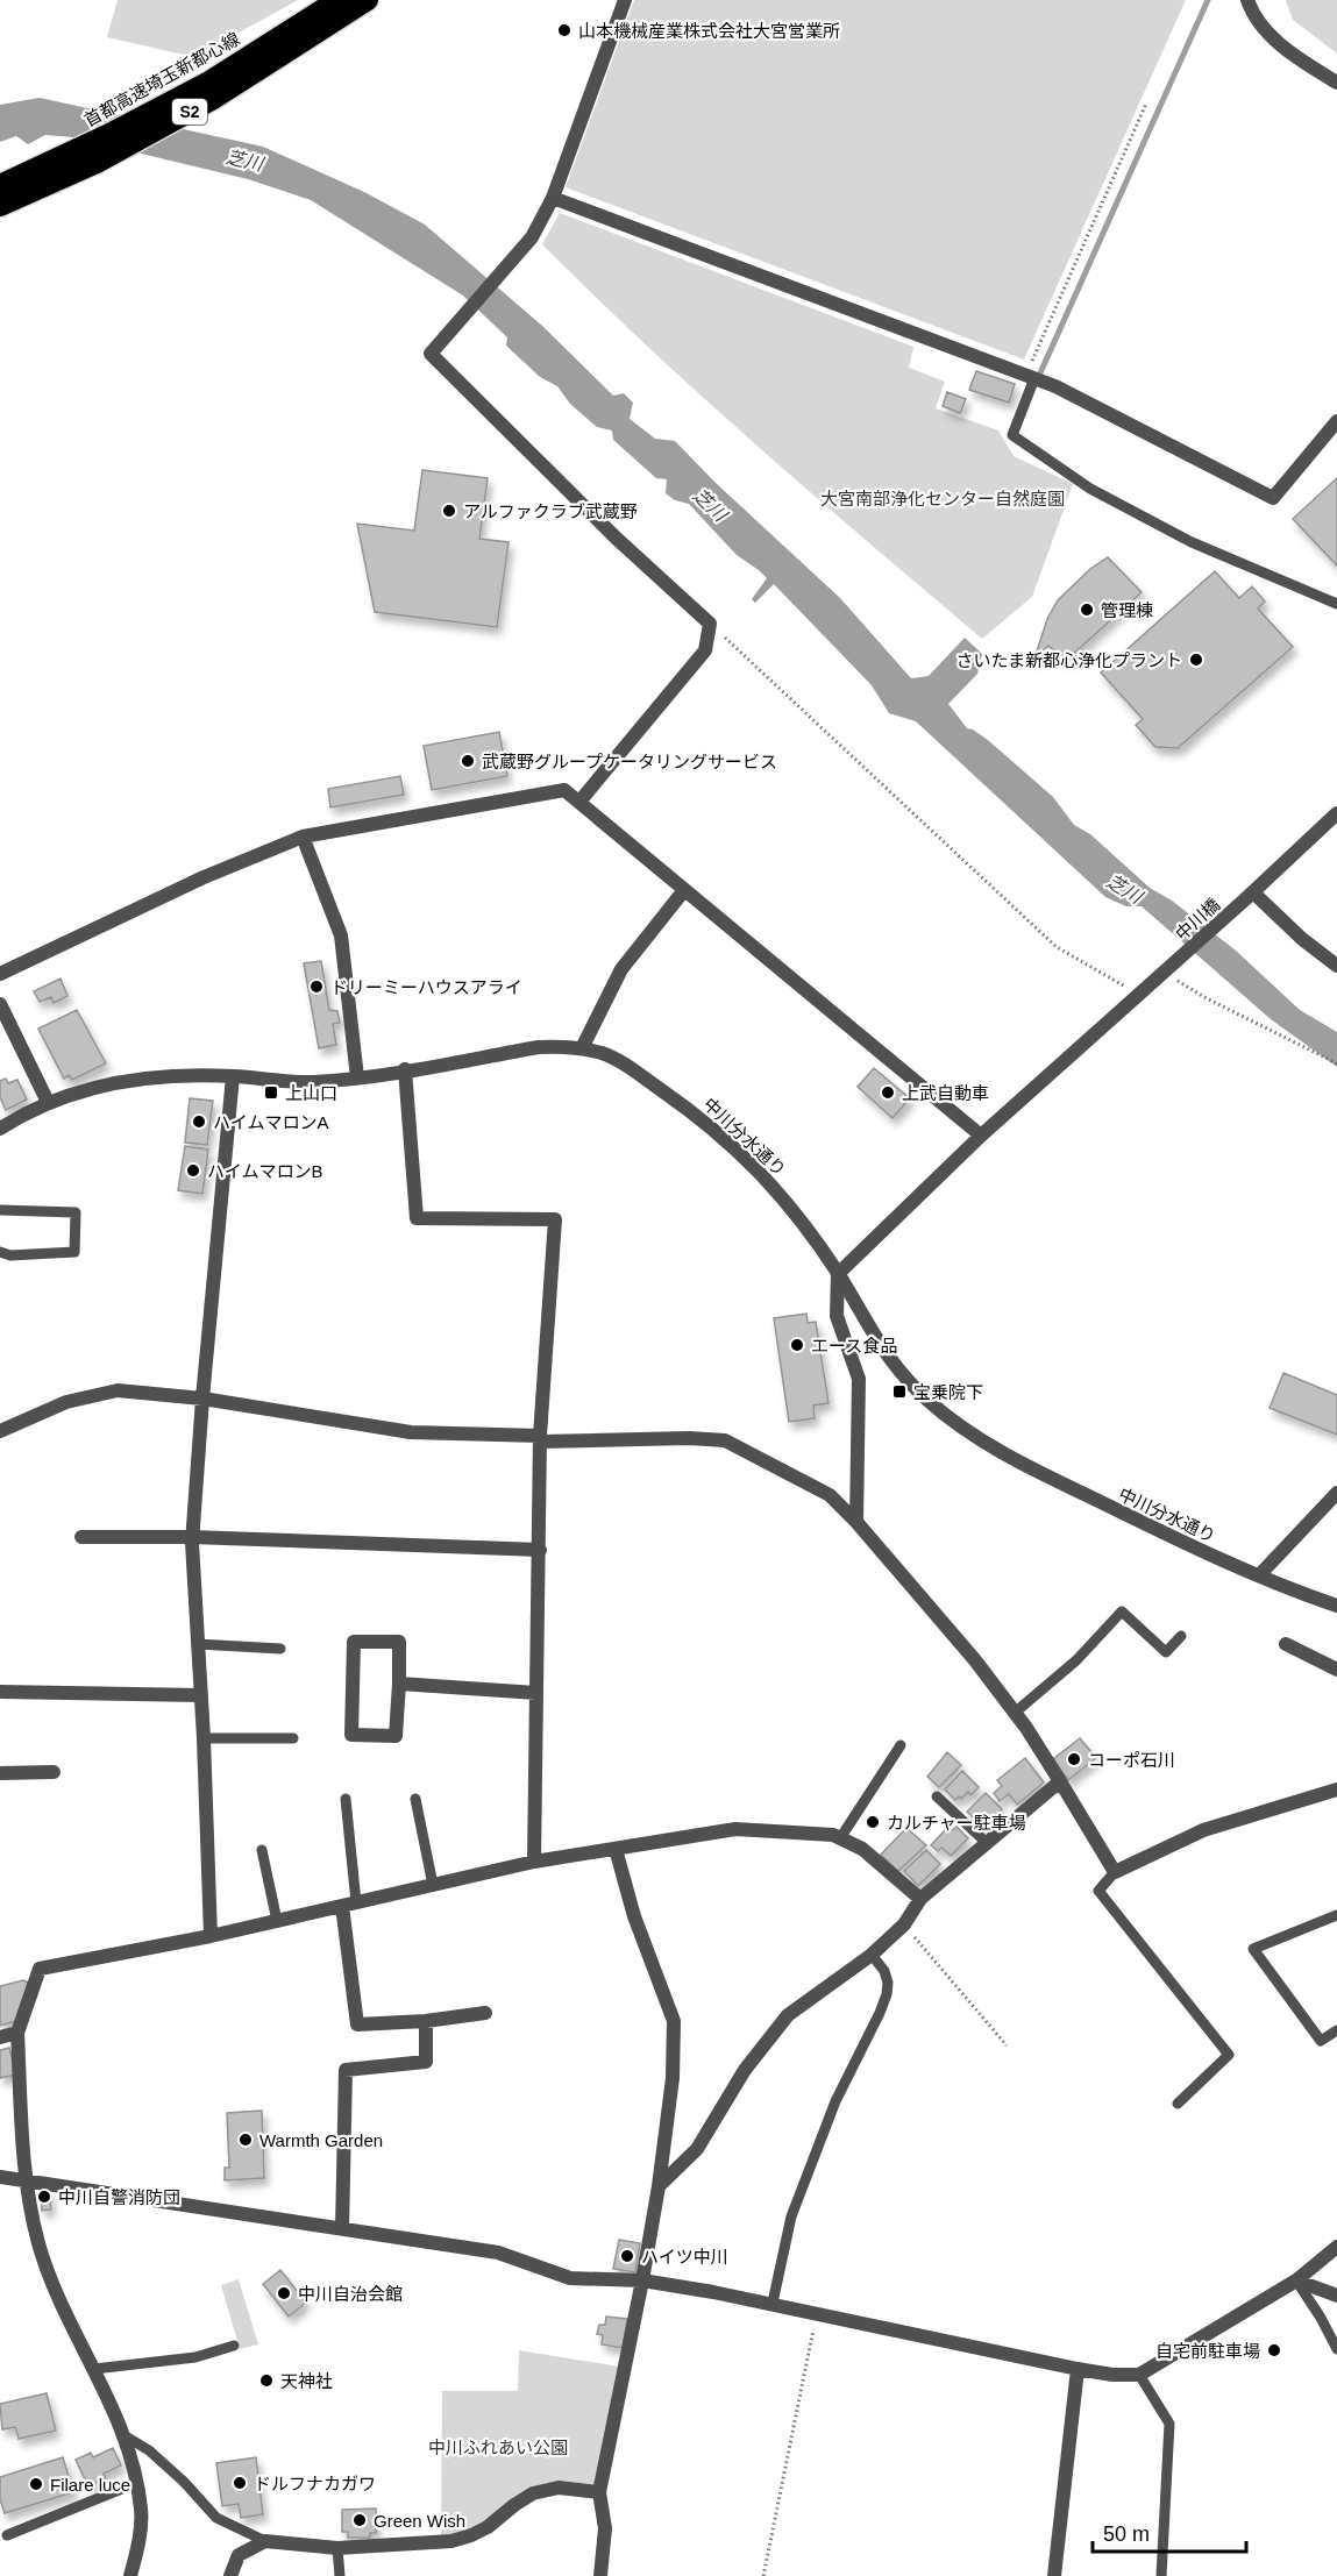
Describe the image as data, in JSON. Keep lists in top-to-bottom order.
{
  "streets": {
    "highway": ["首都高速埼玉新都心線", "S2"],
    "street": ["中川橋", "中川分水通り"]
  },
  "crossings": [
    ["中川橋", "中川分水通り"]
  ],
  "water": ["芝川"],
  "parks": ["大宮南部浄化センター自然庭園", "中川ふれあい公園"],
  "places": {
    "other": [
      "山本機械産業株式会社大宮営業所",
      "アルファクラブ武蔵野",
      "管理棟",
      "さいたま新都心浄化プラント",
      "武蔵野グループケータリングサービス",
      "ドリーミーハウスアライ",
      "上武自動車",
      "ハイムマロンA",
      "ハイムマロンB",
      "エース食品",
      "コーポ石川",
      "カルチャー駐車場",
      "Warmth Garden",
      "中川自警消防団",
      "ハイツ中川",
      "中川自治会館",
      "自宅前駐車場",
      "天神社",
      "ドルフナカガワ",
      "Filare luce",
      "Green Wish"
    ],
    "transit": ["上山口", "宝乗院下"]
  },
  "scale_bar": "50 m"
}
